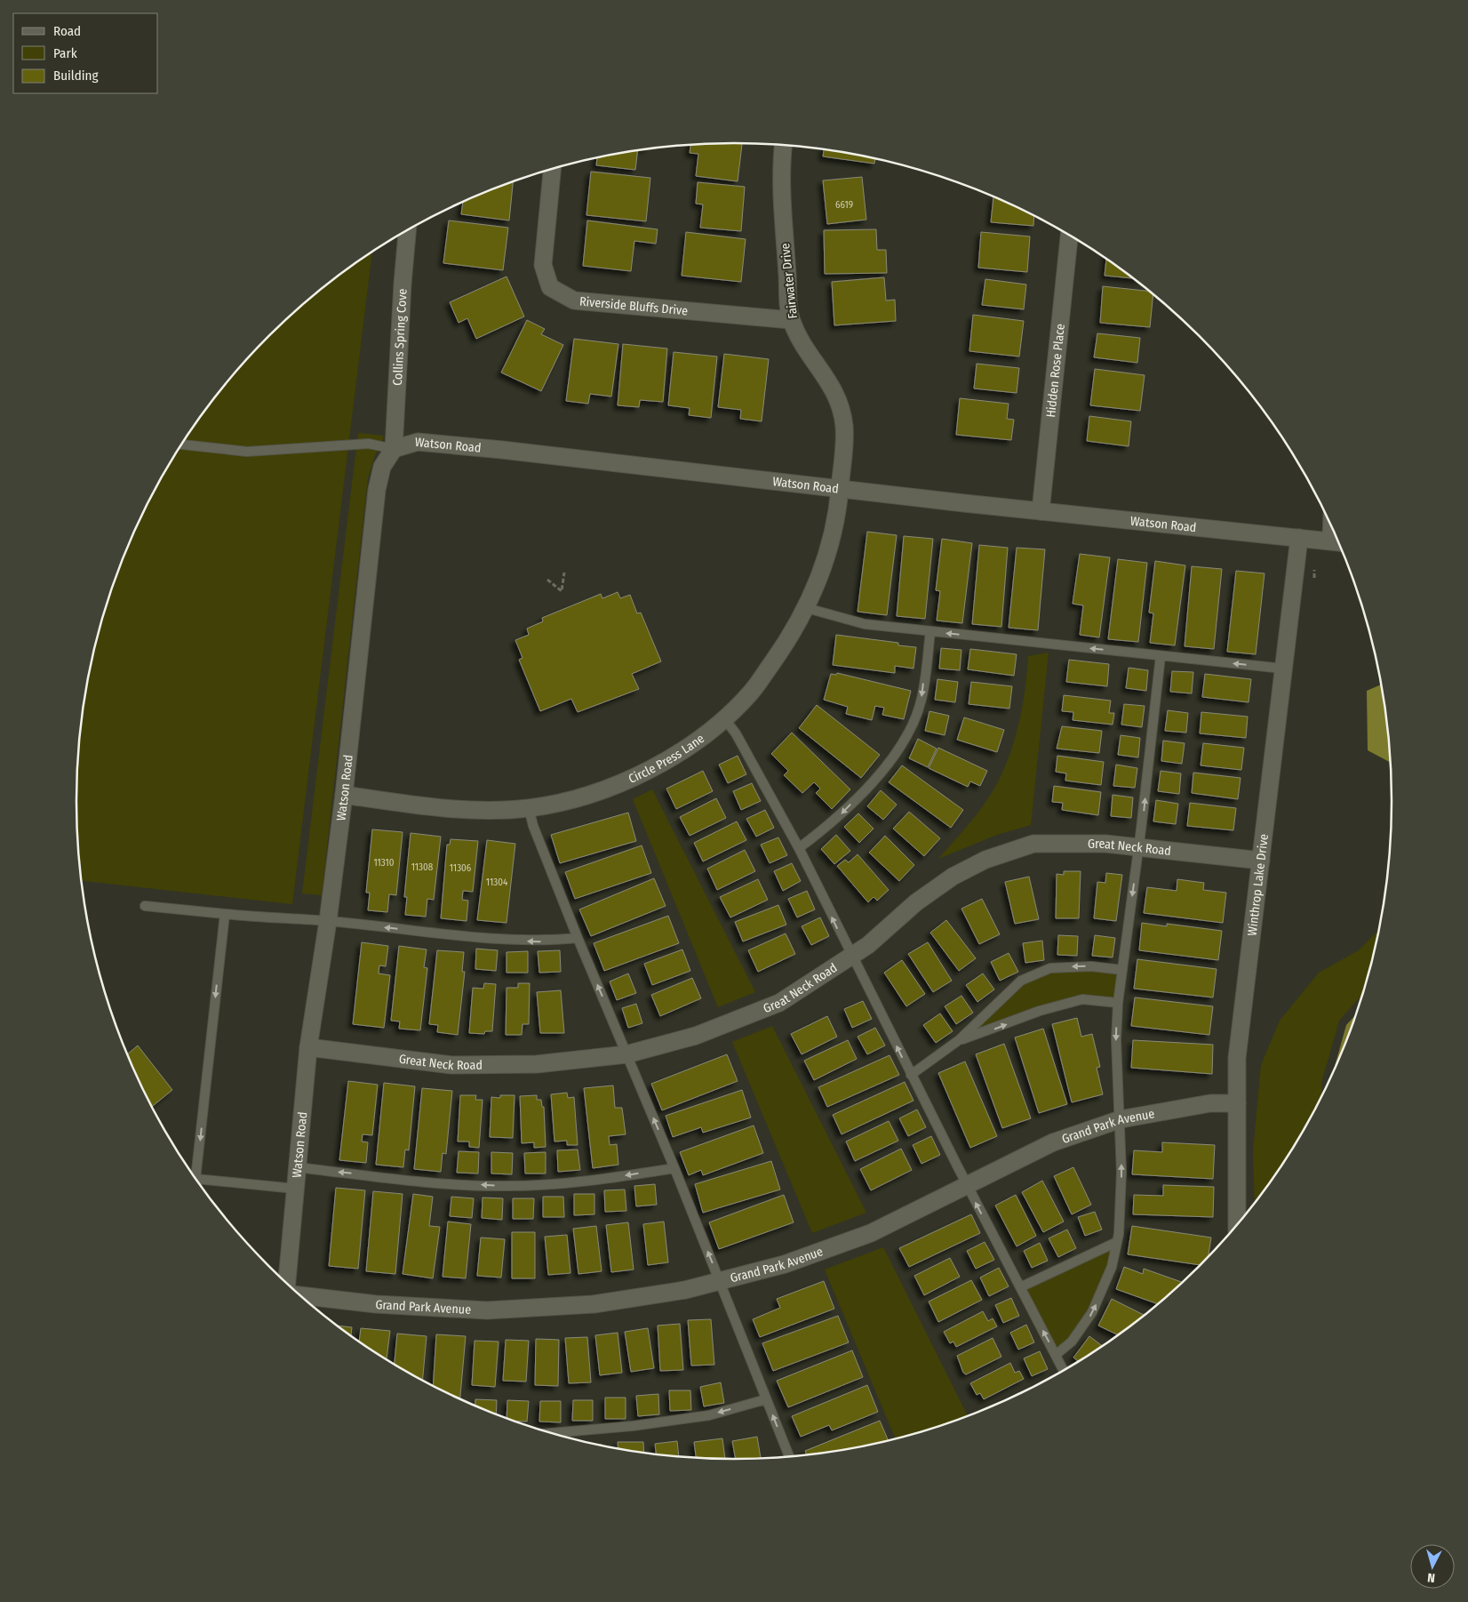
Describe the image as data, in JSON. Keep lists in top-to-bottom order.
{
  "streets": {
    "street": [
      "Fairwater Drive",
      "Riverside Bluffs Drive",
      "Collins Spring Cove",
      "Hidden Rose Place",
      "Watson Road",
      "Circle Press Lane",
      "Great Neck Road",
      "Winthrop Lake Drive",
      "Grand Park Avenue"
    ]
  },
  "crossings": [
    ["Fairwater Drive", "Riverside Bluffs Drive"],
    ["Fairwater Drive", "Watson Road"],
    ["Fairwater Drive", "Circle Press Lane"],
    ["Collins Spring Cove", "Watson Road"],
    ["Hidden Rose Place", "Watson Road"],
    ["Watson Road", "Circle Press Lane"],
    ["Watson Road", "Great Neck Road"],
    ["Watson Road", "Winthrop Lake Drive"],
    ["Great Neck Road", "Winthrop Lake Drive"],
    ["Winthrop Lake Drive", "Grand Park Avenue"]
  ],
  "house_numbers": [
    "6619",
    "11310",
    "11308",
    "11306",
    "11304"
  ],
  "legend": ["Road", "Park", "Building"],
  "north": "bottom"
}
